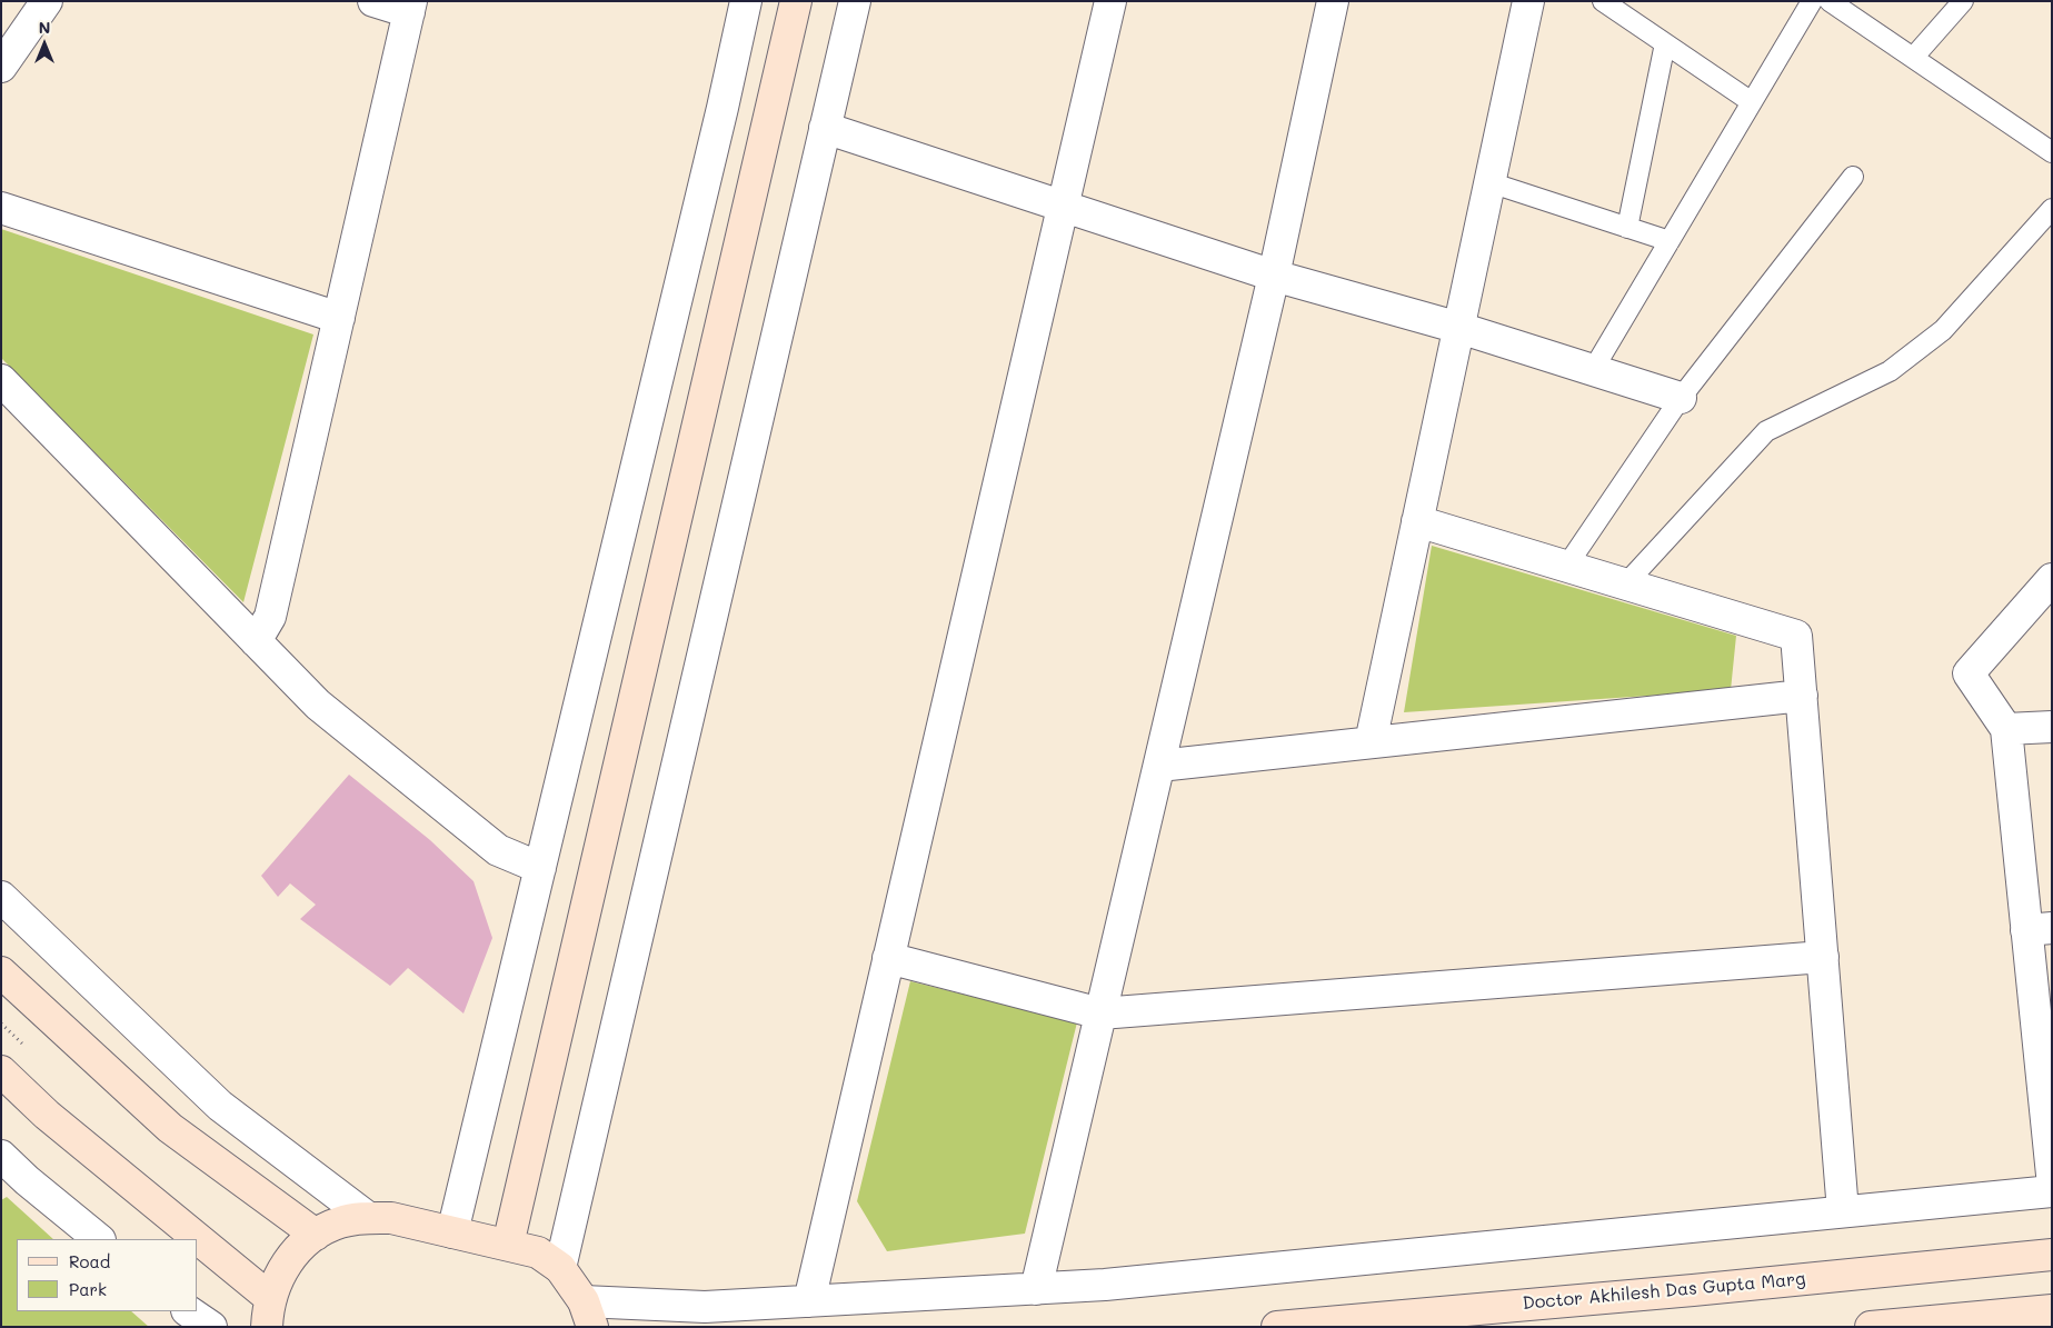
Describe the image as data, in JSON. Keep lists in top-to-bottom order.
{
  "streets": {
    "street": ["Doctor Akhilesh Das Gupta Marg"]
  },
  "legend": ["Road", "Park"],
  "north": "top"
}
